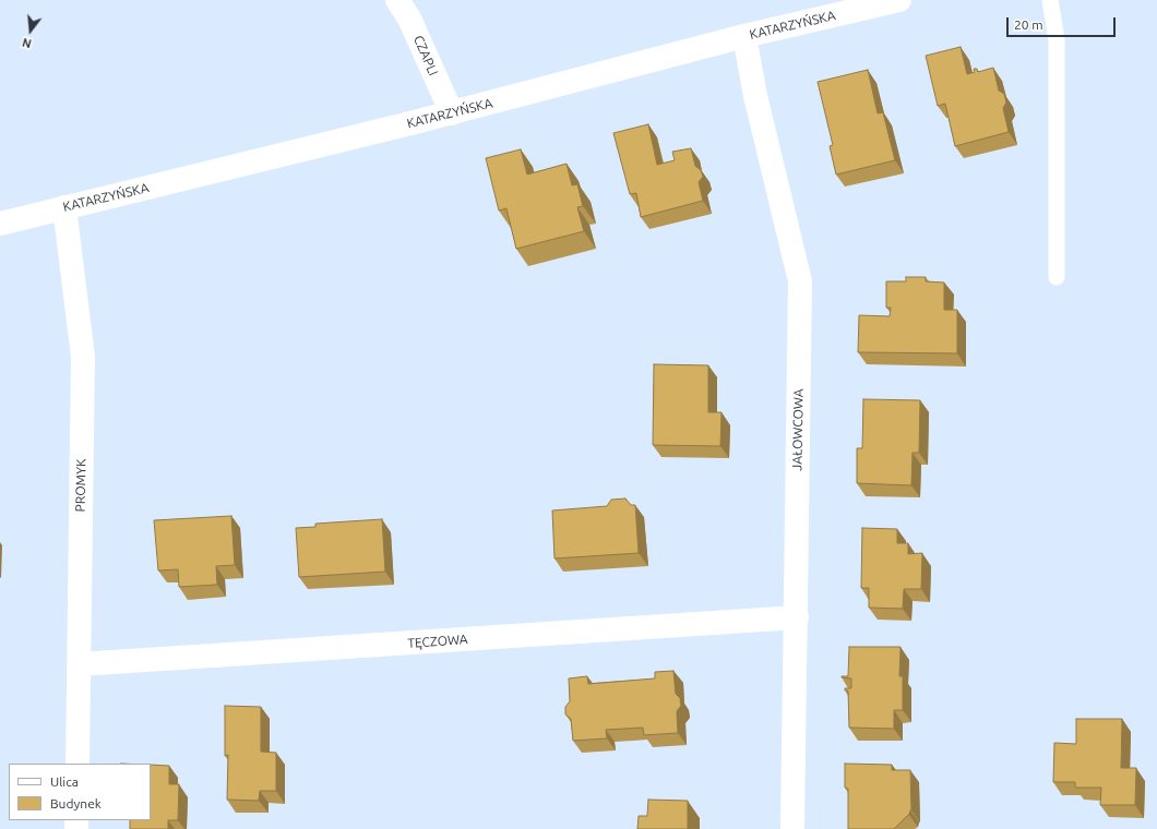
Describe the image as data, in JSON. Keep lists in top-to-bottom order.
{
  "streets": {
    "street": [
      "KATARZYŃSKA",
      "CZAPLI",
      "JAŁOWCOWA",
      "PROMYK",
      "TĘCZOWA"
    ]
  },
  "crossings": [
    ["KATARZYŃSKA", "CZAPLI"],
    ["KATARZYŃSKA", "JAŁOWCOWA"],
    ["KATARZYŃSKA", "PROMYK"],
    ["JAŁOWCOWA", "TĘCZOWA"],
    ["PROMYK", "TĘCZOWA"]
  ],
  "legend": ["Ulica", "Budynek"],
  "scale_bar": "20 m",
  "north": "bottom"
}
